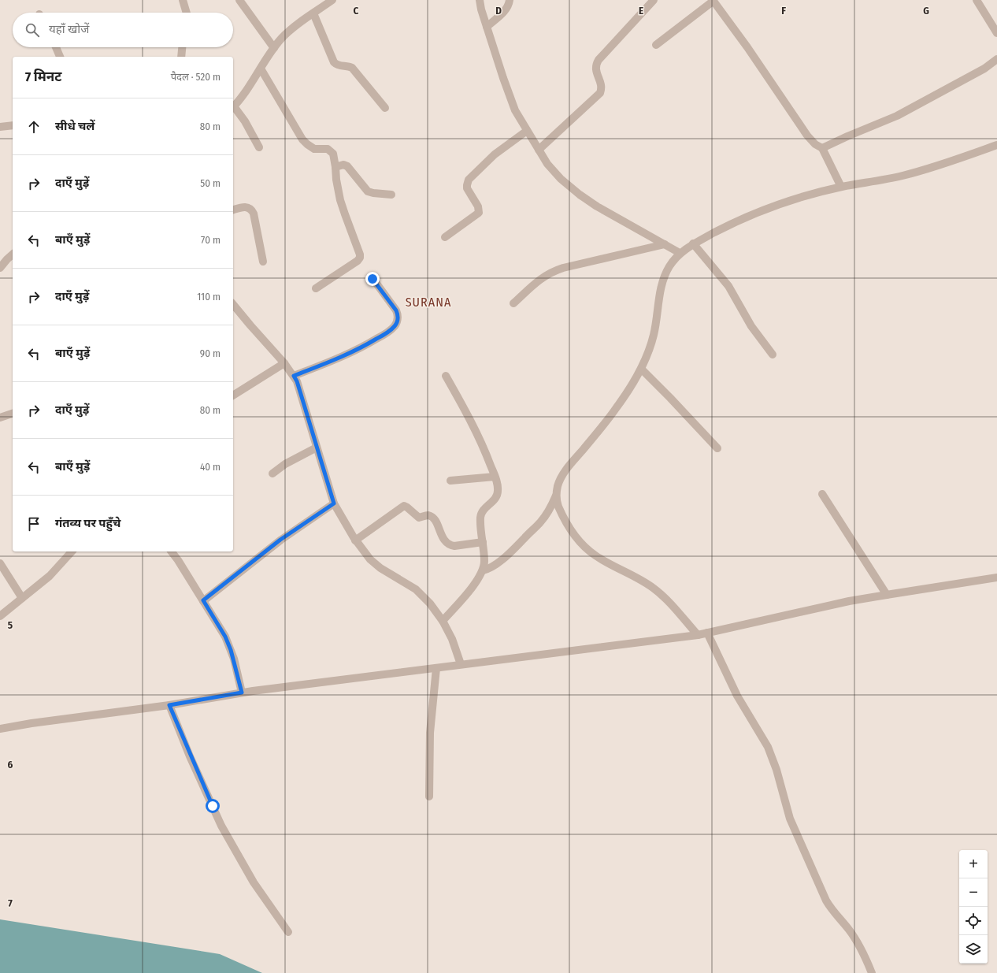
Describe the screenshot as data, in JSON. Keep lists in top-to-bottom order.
{
  "districts": ["SURANA"],
  "page": {
    "search": "यहाँ खोजें",
    "heading": ["7 मिनट", "पैदल · 520 m"],
    "list": [
      ["सीधे चलें", "80 m"],
      ["दाएँ मुड़ें", "50 m"],
      ["बाएँ मुड़ें", "70 m"],
      ["दाएँ मुड़ें", "110 m"],
      ["बाएँ मुड़ें", "90 m"],
      ["दाएँ मुड़ें", "80 m"],
      ["बाएँ मुड़ें", "40 m"],
      "गंतव्य पर पहुँचे"
    ],
    "map_buttons": ["+", "−"]
  },
  "grid": {
    "columns": [
      "C",
      "D",
      "E",
      "F",
      "G"
    ],
    "rows": ["5", "6", "7"]
  }
}
